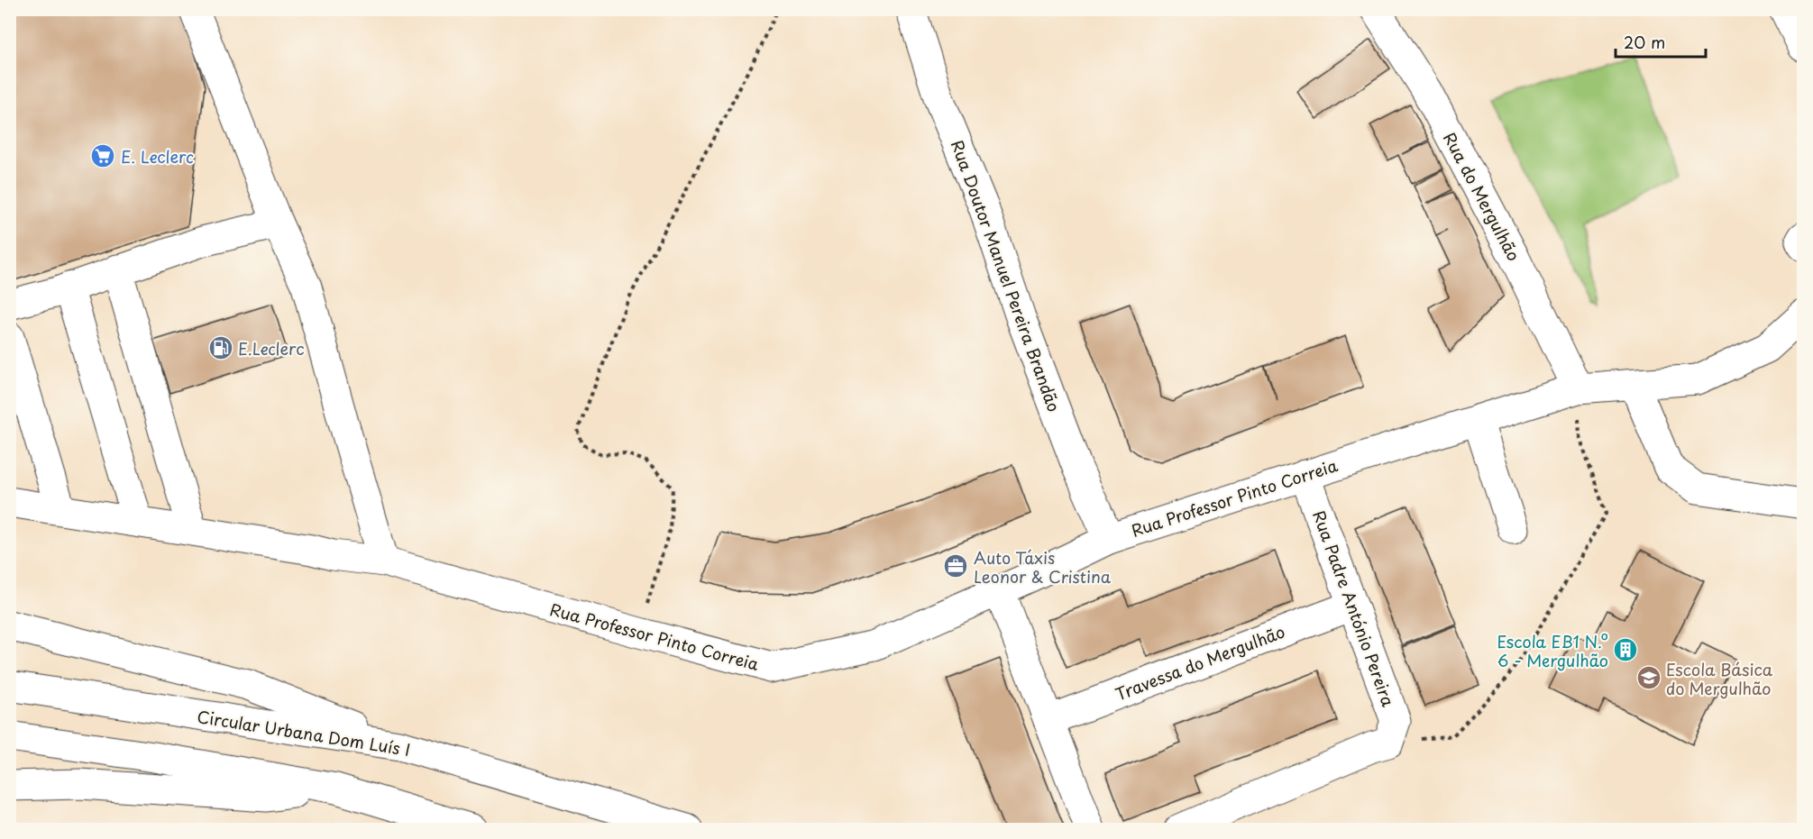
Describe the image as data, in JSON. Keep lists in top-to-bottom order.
{
  "streets": {
    "main road": [
      "Rua do Mergulhão",
      "Rua Doutor Manuel Pereira Brandão",
      "Rua Professor Pinto Correia",
      "Rua Padre António Pereira",
      "Travessa do Mergulhão",
      "Circular Urbana Dom Luís I"
    ]
  },
  "crossings": [
    ["Rua do Mergulhão", "Rua Professor Pinto Correia"],
    ["Rua Doutor Manuel Pereira Brandão", "Rua Professor Pinto Correia"],
    ["Rua Professor Pinto Correia", "Rua Padre António Pereira"],
    ["Rua Padre António Pereira", "Travessa do Mergulhão"]
  ],
  "places": {
    "supermarket": ["E. Leclerc"],
    "fuel station": ["E.Leclerc"],
    "office": ["Auto Táxis Leonor & Cristina"],
    "building": ["Escola EB1 N.º 6 - Mergulhão"],
    "school or university": ["Escola Básica do Mergulhão"]
  },
  "scale_bar": "20 m"
}
